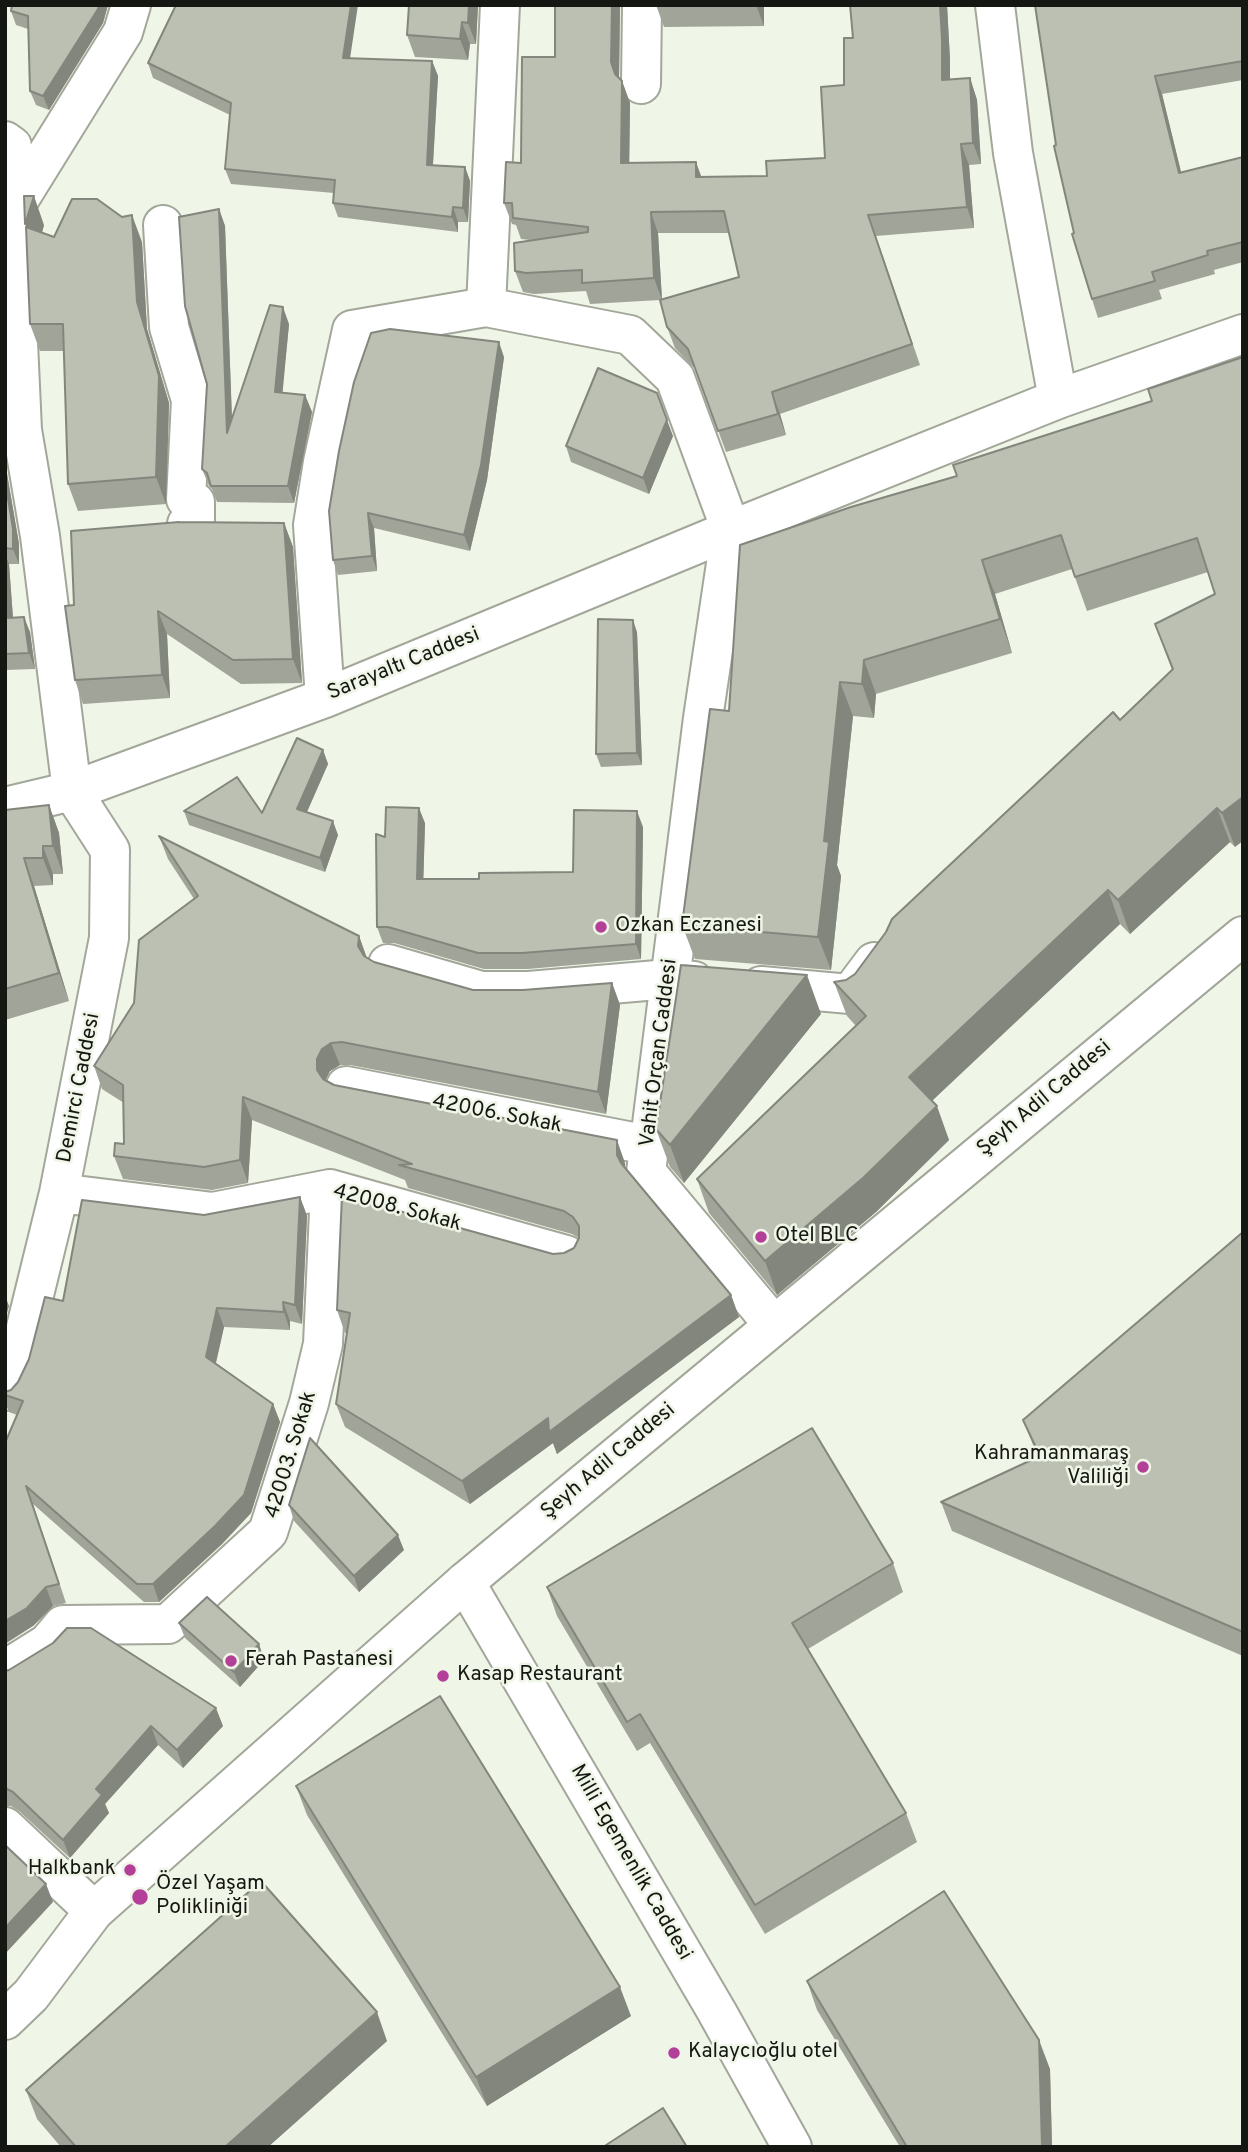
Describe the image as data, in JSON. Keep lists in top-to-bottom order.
{
  "streets": {
    "street": [
      "Sarayaltı Caddesi",
      "Vahit Orçan Caddesi",
      "Demirci Caddesi",
      "Şeyh Adil Caddesi",
      "42006. Sokak",
      "42008. Sokak",
      "42003. Sokak",
      "Milli Egemenlik Caddesi"
    ]
  },
  "crossings": [
    ["Sarayaltı Caddesi", "Vahit Orçan Caddesi"],
    ["Sarayaltı Caddesi", "Demirci Caddesi"],
    ["Vahit Orçan Caddesi", "Şeyh Adil Caddesi"],
    ["Vahit Orçan Caddesi", "42006. Sokak"],
    ["Demirci Caddesi", "42008. Sokak"],
    ["Şeyh Adil Caddesi", "Milli Egemenlik Caddesi"],
    ["42008. Sokak", "42003. Sokak"]
  ],
  "places": [
    "Ozkan Eczanesi",
    "Otel BLC",
    "Kahramanmaraş Valiliği",
    "Ferah Pastanesi",
    "Kasap Restaurant",
    "Halkbank",
    "Özel Yaşam Polikliniği",
    "Kalaycıoğlu otel"
  ]
}
